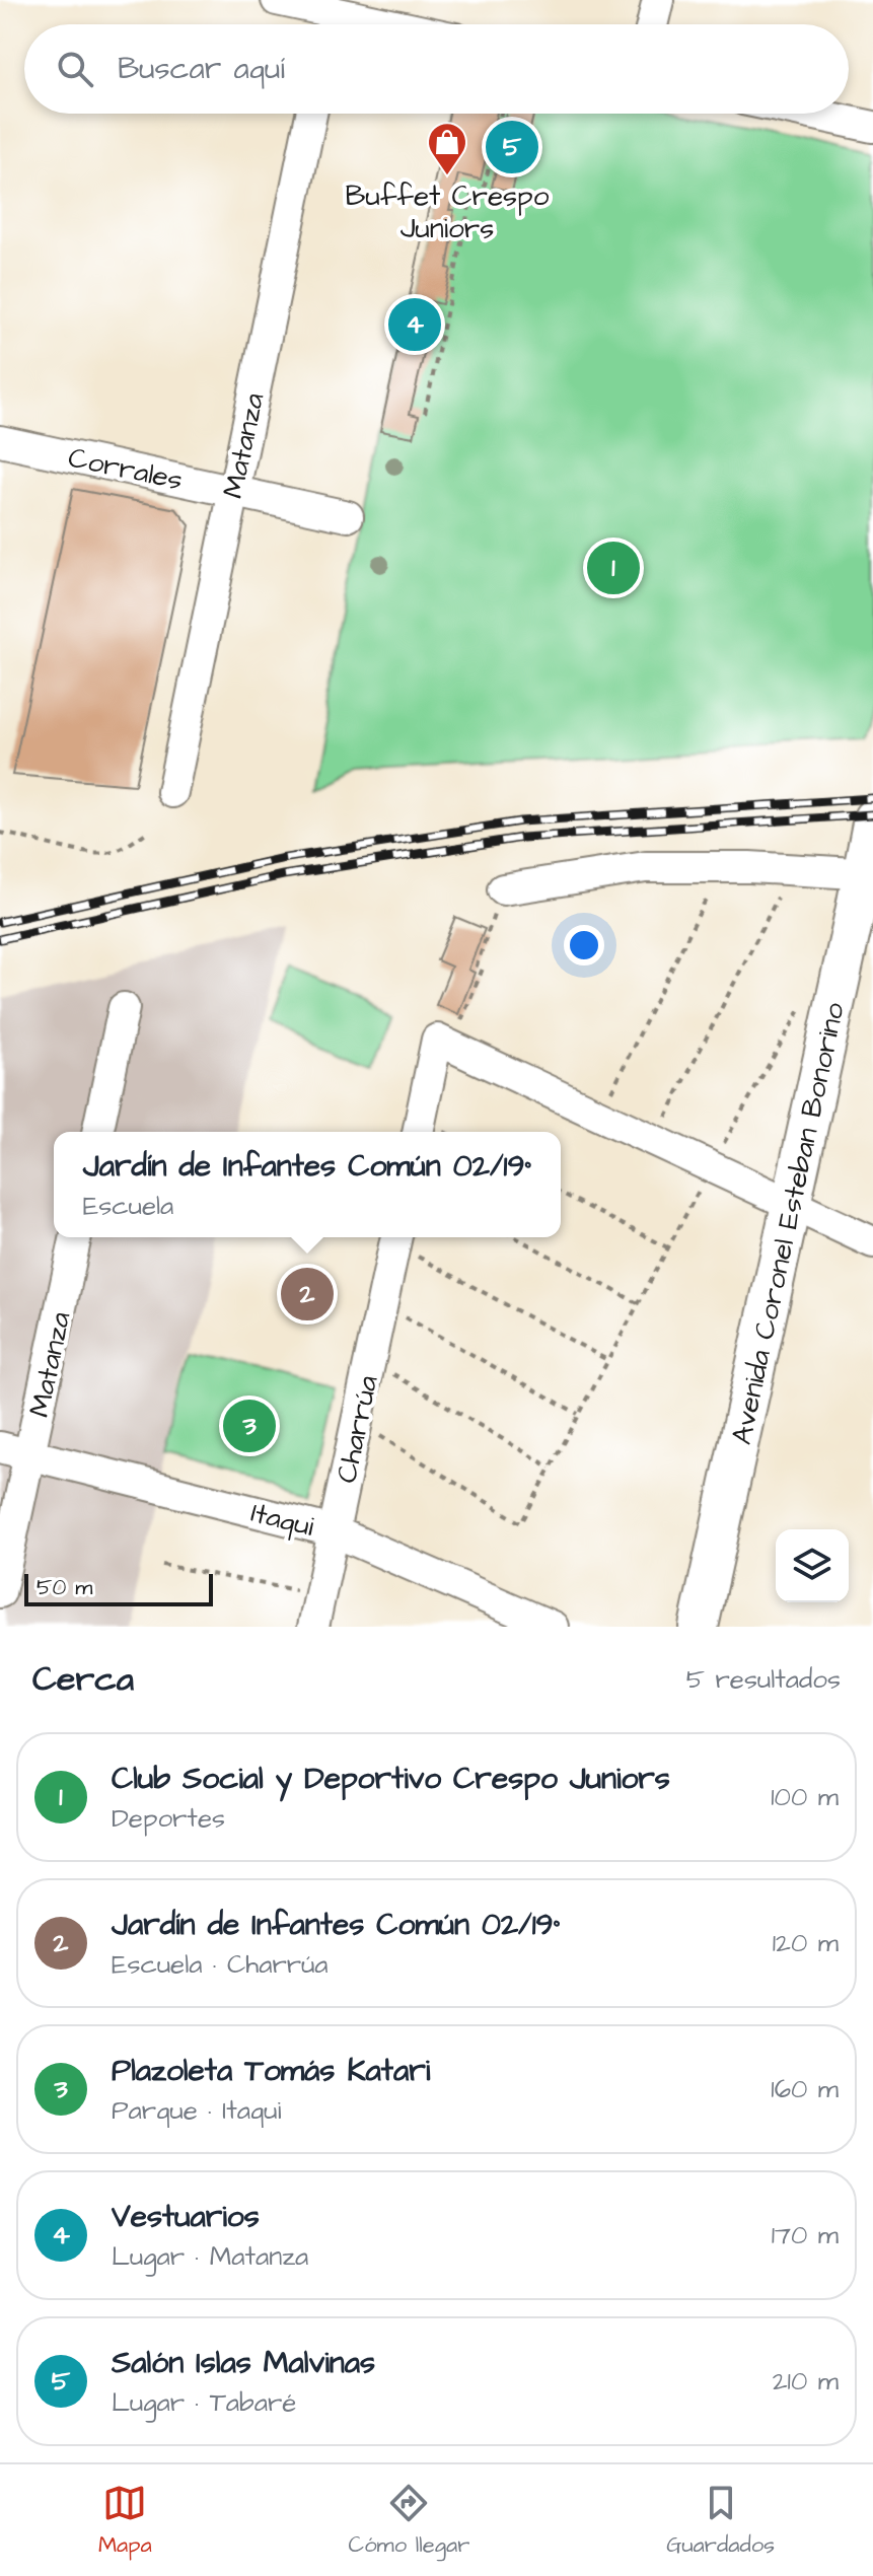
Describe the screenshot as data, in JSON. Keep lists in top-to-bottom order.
{
  "streets": {
    "street": [
      "Matanza",
      "Corrales",
      "Avenida Coronel Esteban Bonorino",
      "Charrúa",
      "Itaqui"
    ]
  },
  "crossings": [
    ["Matanza", "Corrales"],
    ["Matanza", "Itaqui"],
    ["Charrúa", "Itaqui"]
  ],
  "places": {
    "shop": ["Buffet Crespo Juniors"]
  },
  "scale_bar": "50 m",
  "page": {
    "search": "Buscar aquí",
    "pins": [
      "5",
      "4",
      "1",
      "2",
      "3"
    ],
    "popup": ["Jardín de Infantes Común 02/19°", "Escuela"],
    "scale": "50 m",
    "heading": ["Cerca", "5 resultados"],
    "list": [
      {
        "mark": "1",
        "name": "Club Social y Deportivo Crespo Juniors",
        "note": "Deportes",
        "value": "100 m"
      },
      {
        "mark": "2",
        "name": "Jardín de Infantes Común 02/19°",
        "note": "Escuela · Charrúa",
        "value": "120 m"
      },
      {
        "mark": "3",
        "name": "Plazoleta Tomás Katari",
        "note": "Parque · Itaqui",
        "value": "160 m"
      },
      {
        "mark": "4",
        "name": "Vestuarios",
        "note": "Lugar · Matanza",
        "value": "170 m"
      },
      {
        "mark": "5",
        "name": "Salón Islas Malvinas",
        "note": "Lugar · Tabaré",
        "value": "210 m"
      }
    ],
    "nav": ["Mapa", "Cómo llegar", "Guardados"]
  }
}
